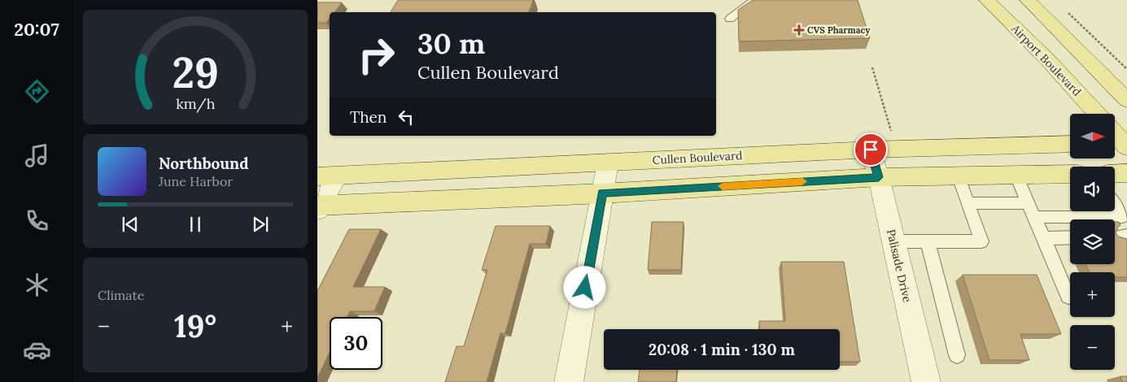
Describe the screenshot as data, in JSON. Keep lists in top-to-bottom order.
{
  "streets": {
    "main road": ["Airport Boulevard", "Cullen Boulevard"],
    "street": ["Palisade Drive"]
  },
  "crossings": [
    ["Cullen Boulevard", "Palisade Drive"]
  ],
  "places": {
    "health": ["CVS Pharmacy"]
  },
  "north": "right",
  "page": {
    "tabs": "20:07",
    "turn": ["30 m", "Cullen Boulevard"],
    "then": "Then",
    "map_buttons": ["+", "−"],
    "song": ["Northbound", "June Harbor"],
    "tile": "Climate",
    "heat": ["−", "19°", "+"],
    "limit": "30",
    "trip": "20:08 · 1 min · 130 m",
    "gauge": ["29", "km/h"]
  }
}
